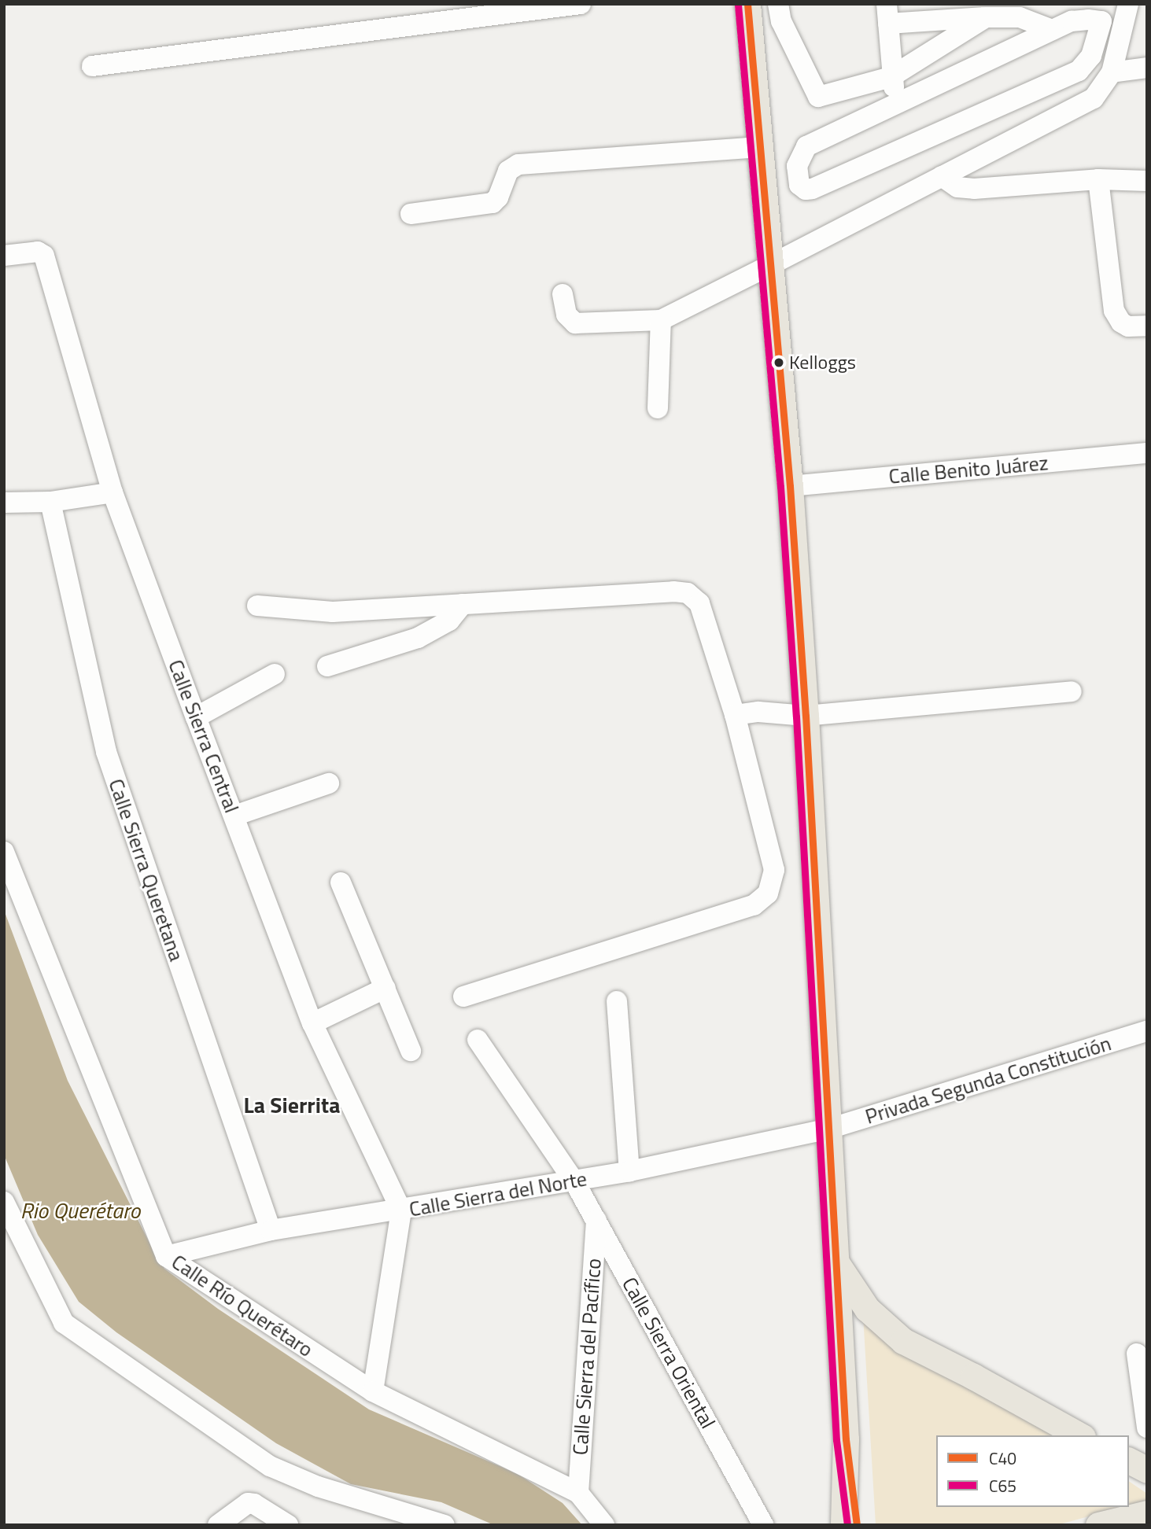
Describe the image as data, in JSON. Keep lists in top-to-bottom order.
{
  "streets": {
    "street": [
      "Calle Benito Juárez",
      "Calle Sierra Central",
      "Calle Sierra Queretana",
      "Privada Segunda Constitución",
      "Calle Sierra del Norte",
      "Calle Río Querétaro",
      "Calle Sierra Oriental",
      "Calle Sierra del Pacífico"
    ]
  },
  "crossings": [
    ["Calle Sierra Central", "Calle Sierra del Norte"],
    ["Calle Sierra Queretana", "Calle Sierra del Norte"],
    ["Privada Segunda Constitución", "Calle Sierra del Norte"],
    ["Calle Sierra del Norte", "Calle Río Querétaro"],
    ["Calle Sierra del Norte", "Calle Sierra Oriental"],
    ["Calle Río Querétaro", "Calle Sierra del Pacífico"],
    ["Calle Sierra Oriental", "Calle Sierra del Pacífico"]
  ],
  "districts": ["La Sierrita"],
  "water": ["Rio Querétaro"],
  "places": ["Kelloggs"],
  "lines": ["transit line C40", "transit line C65"],
  "legend": ["C40", "C65"]
}
